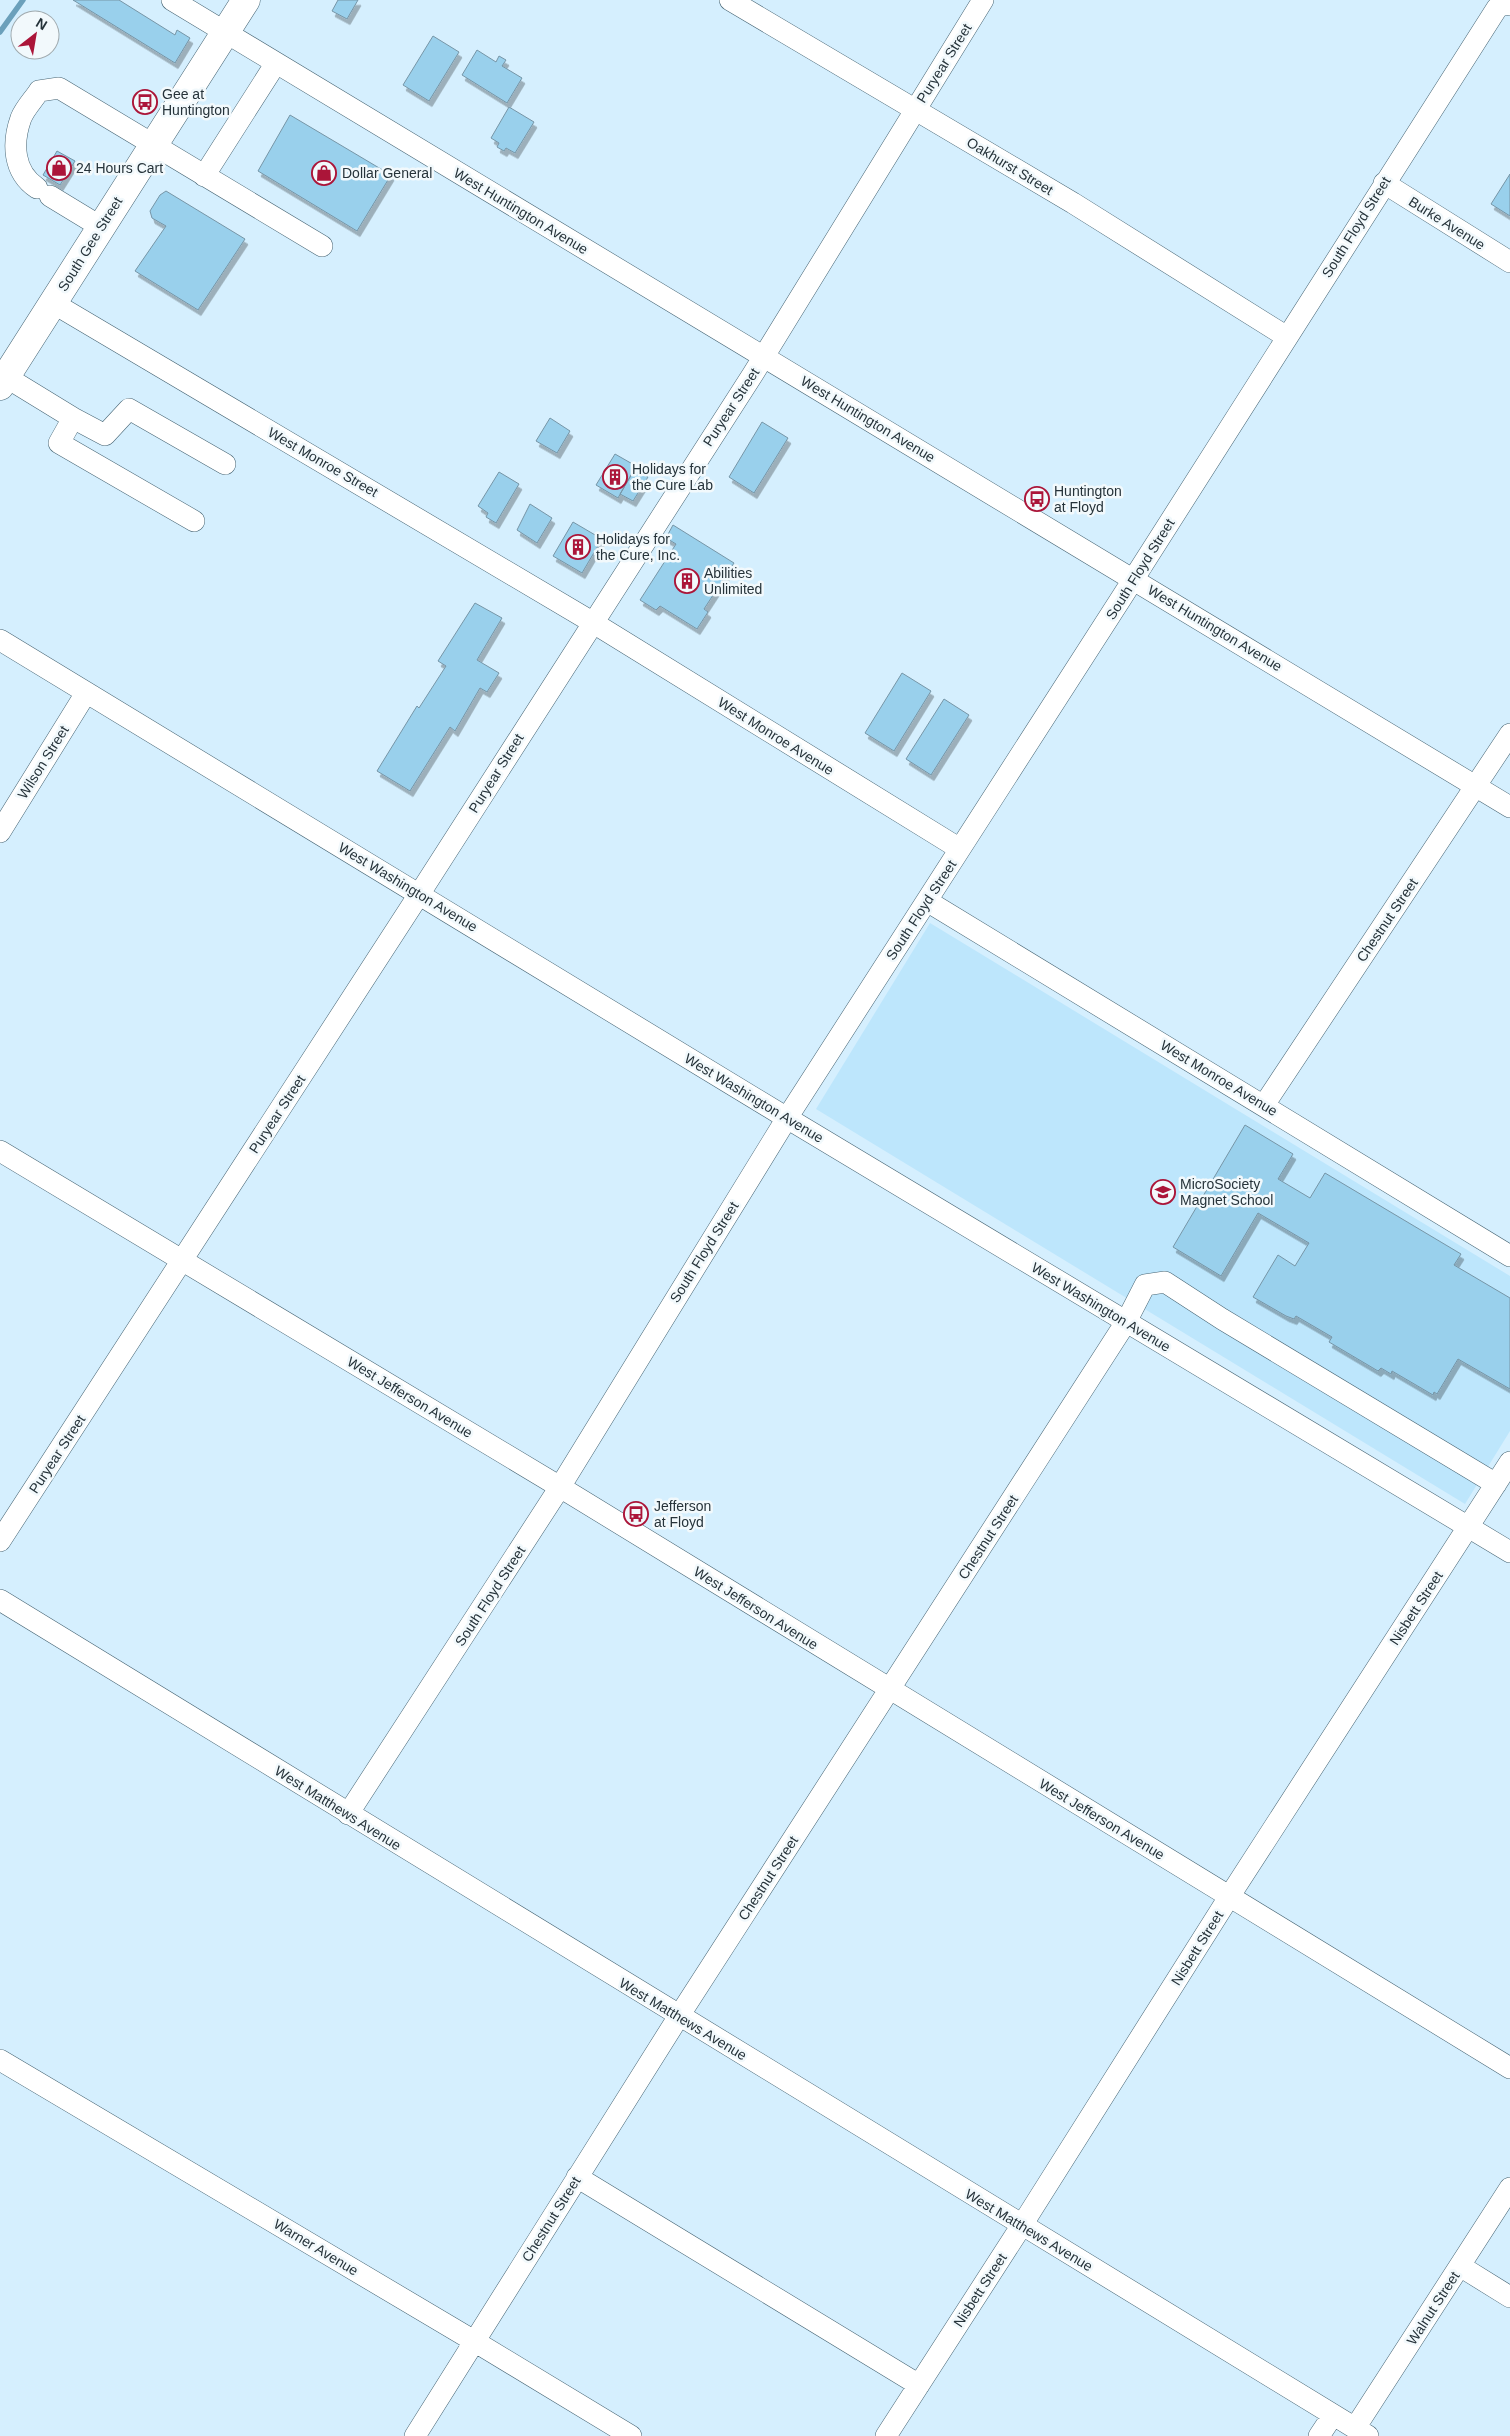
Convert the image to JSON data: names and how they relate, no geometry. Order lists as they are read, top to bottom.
{
  "streets": {
    "main road": ["South Gee Street"],
    "street": [
      "Puryear Street",
      "Oakhurst Street",
      "West Huntington Avenue",
      "Burke Avenue",
      "South Floyd Street",
      "West Monroe Street",
      "West Monroe Avenue",
      "Wilson Street",
      "West Washington Avenue",
      "Chestnut Street",
      "West Jefferson Avenue",
      "Nisbett Street",
      "West Matthews Avenue",
      "Warner Avenue",
      "Walnut Street"
    ]
  },
  "crossings": [
    ["Puryear Street", "Oakhurst Street"],
    ["Puryear Street", "West Huntington Avenue"],
    ["Puryear Street", "West Monroe Street"],
    ["Puryear Street", "West Monroe Avenue"],
    ["Puryear Street", "West Washington Avenue"],
    ["Puryear Street", "West Jefferson Avenue"],
    ["Oakhurst Street", "South Floyd Street"],
    ["West Huntington Avenue", "South Floyd Street"],
    ["West Huntington Avenue", "South Gee Street"],
    ["West Huntington Avenue", "Chestnut Street"],
    ["Burke Avenue", "South Floyd Street"],
    ["South Floyd Street", "West Monroe Avenue"],
    ["South Floyd Street", "West Washington Avenue"],
    ["South Floyd Street", "West Jefferson Avenue"],
    ["South Floyd Street", "West Matthews Avenue"],
    ["South Gee Street", "West Monroe Street"],
    ["West Monroe Street", "West Monroe Avenue"],
    ["West Monroe Avenue", "Chestnut Street"],
    ["Wilson Street", "West Washington Avenue"],
    ["West Washington Avenue", "Chestnut Street"],
    ["West Washington Avenue", "Nisbett Street"],
    ["Chestnut Street", "West Jefferson Avenue"],
    ["Chestnut Street", "Nisbett Street"],
    ["Chestnut Street", "West Matthews Avenue"],
    ["Chestnut Street", "Warner Avenue"],
    ["West Jefferson Avenue", "Nisbett Street"],
    ["Nisbett Street", "West Matthews Avenue"],
    ["West Matthews Avenue", "Walnut Street"]
  ],
  "places": {
    "bus stop": ["Gee at Huntington", "Huntington at Floyd", "Jefferson at Floyd"],
    "shop": ["24 Hours Cart", "Dollar General"],
    "building": ["Holidays for the Cure Lab", "Holidays for the Cure, Inc.", "Abilities Unlimited"],
    "school or university": ["MicroSociety Magnet School"]
  },
  "north": "top right"
}
